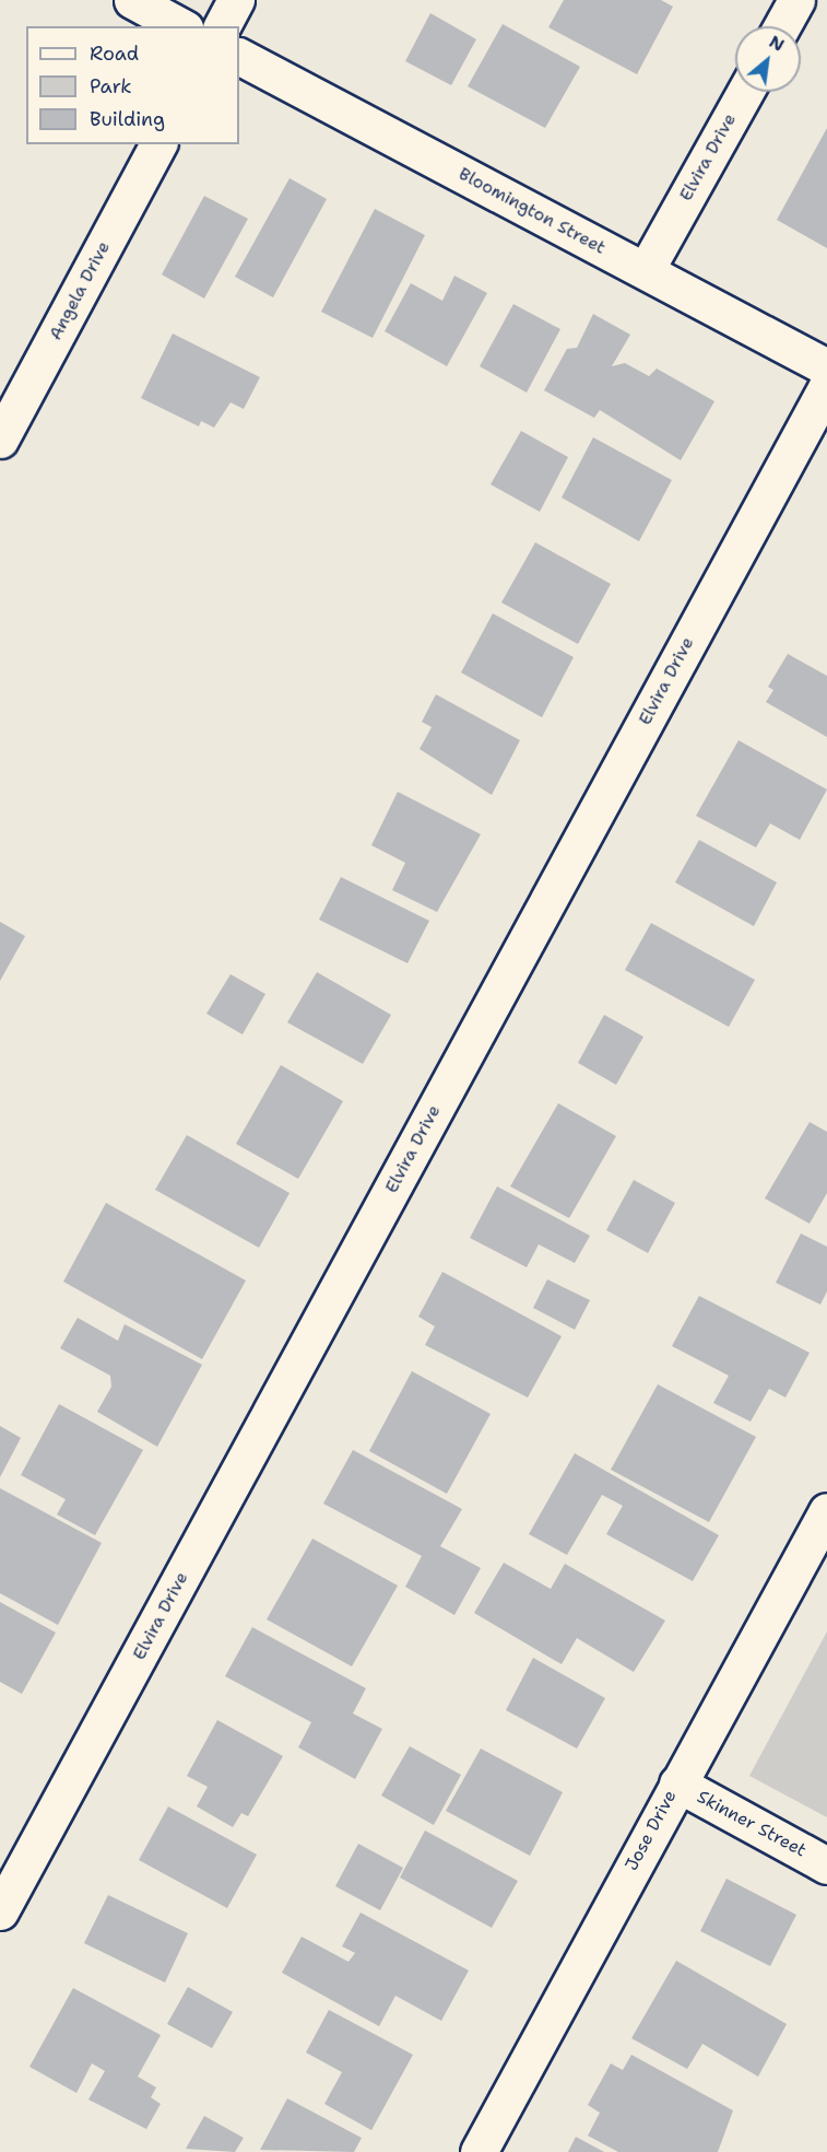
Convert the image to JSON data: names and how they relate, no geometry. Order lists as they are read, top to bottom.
{
  "streets": {
    "street": [
      "Elvira Drive",
      "Bloomington Street",
      "Angela Drive",
      "Skinner Street",
      "Jose Drive"
    ]
  },
  "crossings": [
    ["Elvira Drive", "Bloomington Street"],
    ["Skinner Street", "Jose Drive"]
  ],
  "legend": ["Road", "Park", "Building"],
  "north": "top right"
}
